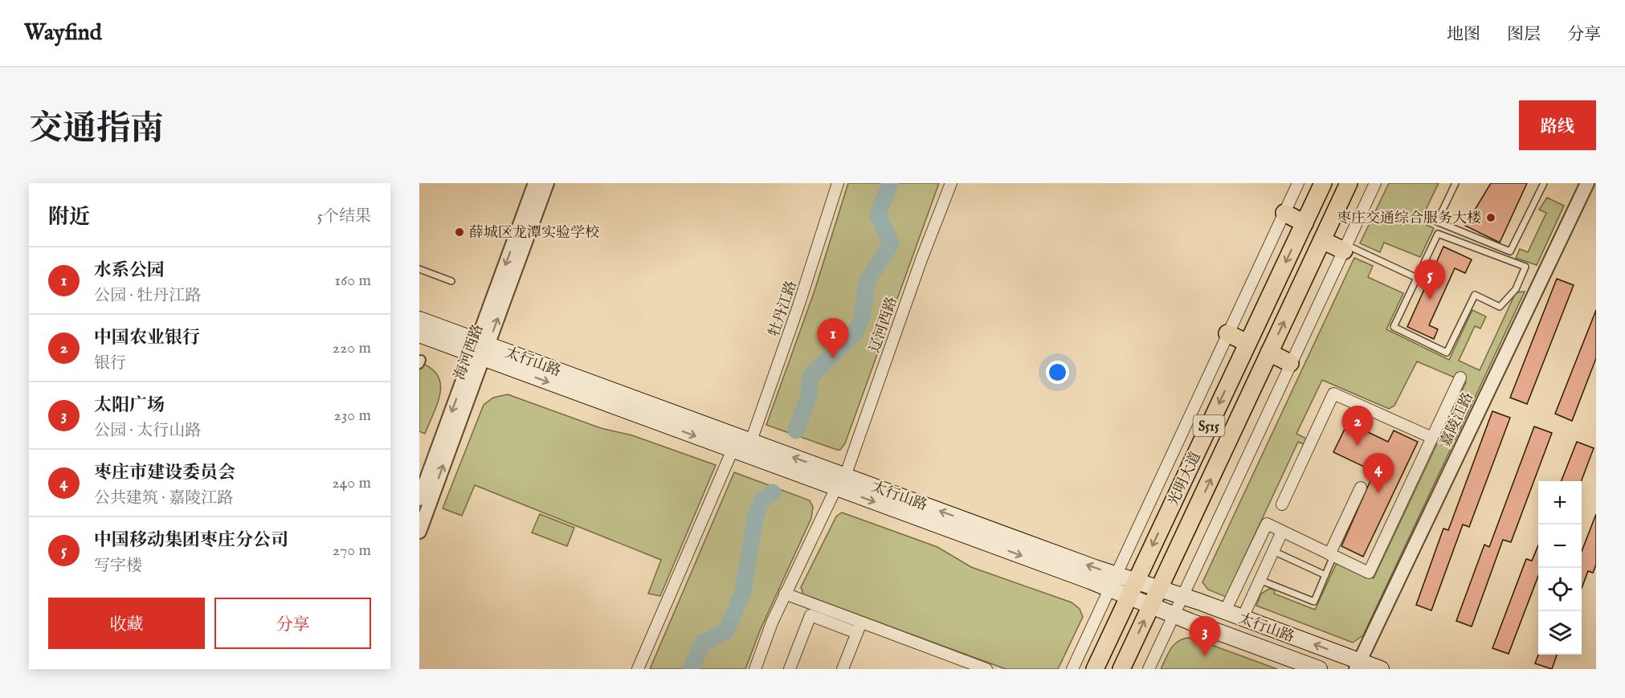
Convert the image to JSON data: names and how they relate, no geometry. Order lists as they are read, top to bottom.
{
  "streets": {
    "main road": ["太行山路", "S515", "光明大道"],
    "street": [
      "牡丹江路",
      "辽河西路",
      "海河西路",
      "嘉陵江路"
    ]
  },
  "crossings": [
    ["牡丹江路", "太行山路"],
    ["辽河西路", "太行山路"],
    ["海河西路", "太行山路"],
    ["太行山路", "嘉陵江路"],
    ["太行山路", "光明大道"]
  ],
  "places": ["枣庄交通综合服务大楼", "薛城区龙潭实验学校"],
  "page": {
    "header": "Wayfind",
    "nav": ["地图", "图层", "分享"],
    "title": "交通指南",
    "buttons": [
      "路线",
      ["收藏", "分享"]
    ],
    "heading": ["附近", "5个结果"],
    "list": [
      {
        "mark": "1",
        "name": "水系公园",
        "note": "公园 · 牡丹江路",
        "value": "160 m"
      },
      {
        "mark": "2",
        "name": "中国农业银行",
        "note": "银行",
        "value": "220 m"
      },
      {
        "mark": "3",
        "name": "太阳广场",
        "note": "公园 · 太行山路",
        "value": "230 m"
      },
      {
        "mark": "4",
        "name": "枣庄市建设委员会",
        "note": "公共建筑 · 嘉陵江路",
        "value": "240 m"
      },
      {
        "mark": "5",
        "name": "中国移动集团枣庄分公司",
        "note": "写字楼",
        "value": "270 m"
      }
    ],
    "pins": [
      "5",
      "1",
      "2",
      "4",
      "3"
    ],
    "map_buttons": ["+", "−"]
  }
}
